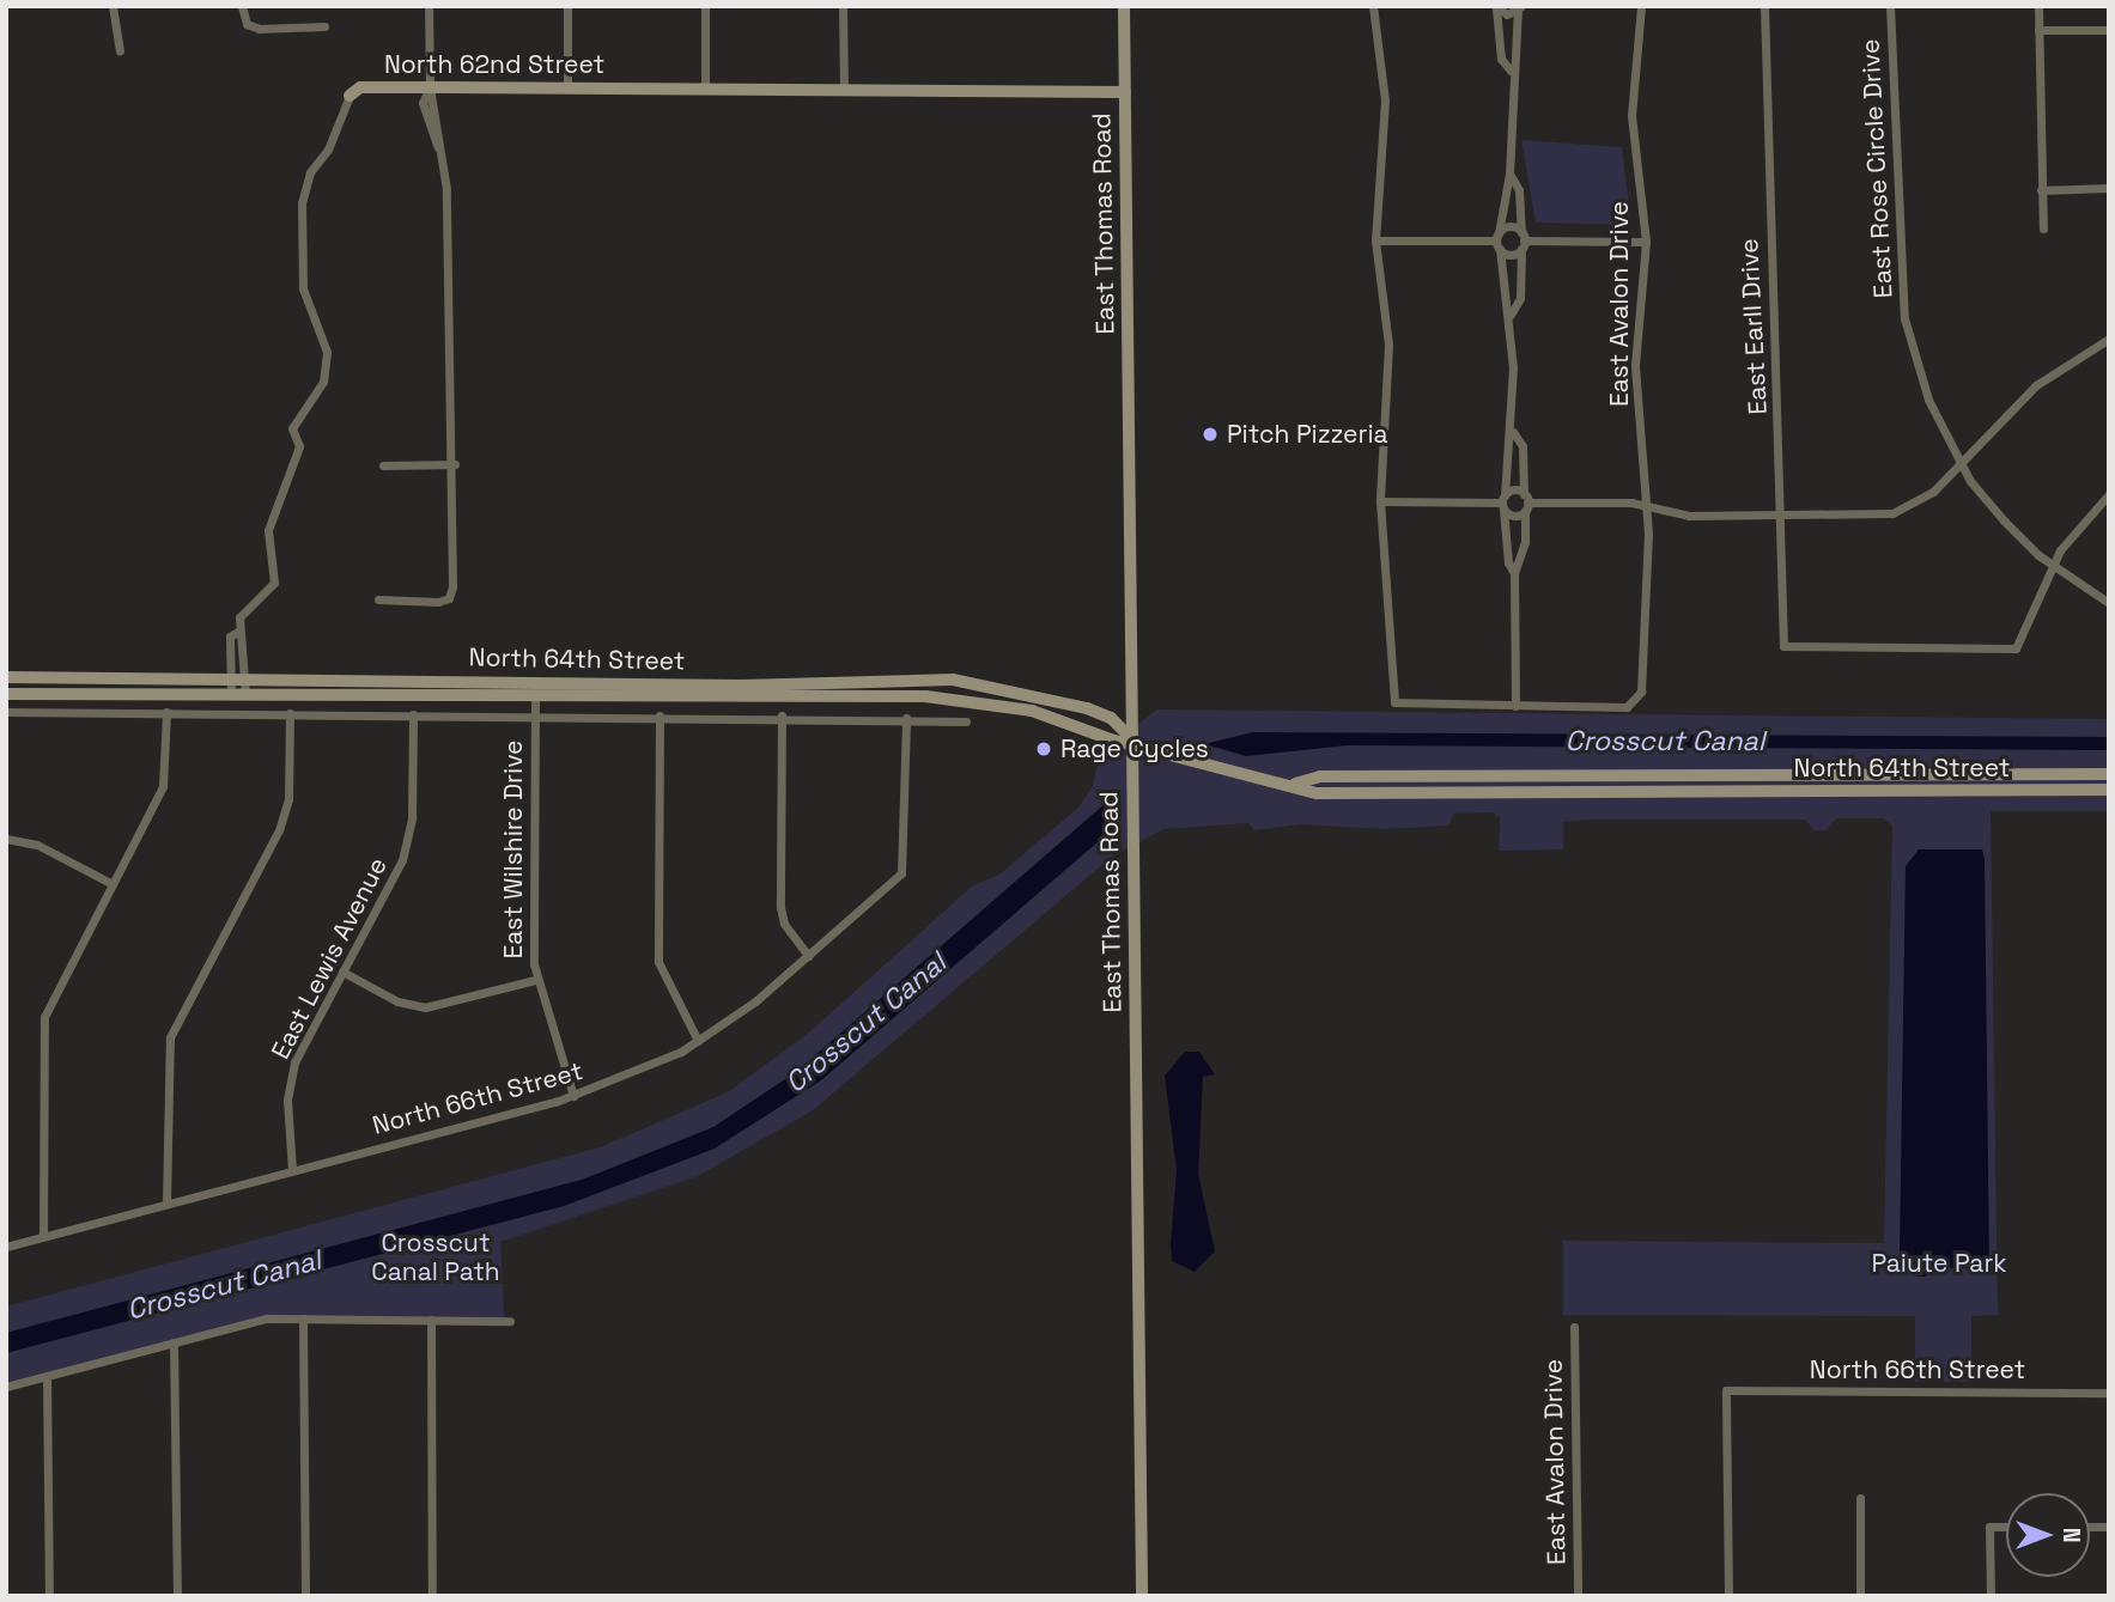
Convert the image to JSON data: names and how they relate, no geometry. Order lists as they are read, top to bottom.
{
  "streets": {
    "main road": ["North 62nd Street", "East Thomas Road", "North 64th Street"],
    "street": [
      "East Rose Circle Drive",
      "East Avalon Drive",
      "East Earll Drive",
      "East Wilshire Drive",
      "East Lewis Avenue",
      "North 66th Street"
    ]
  },
  "crossings": [
    ["North 62nd Street", "East Thomas Road"],
    ["North 62nd Street", "North 64th Street"],
    ["East Rose Circle Drive", "East Earll Drive"],
    ["East Thomas Road", "North 64th Street"],
    ["North 64th Street", "East Wilshire Drive"],
    ["East Wilshire Drive", "North 66th Street"],
    ["East Lewis Avenue", "North 66th Street"]
  ],
  "water": ["Crosscut Canal"],
  "parks": ["Crosscut Canal Path", "Paiute Park"],
  "places": ["Pitch Pizzeria", "Rage Cycles"],
  "north": "right"
}
